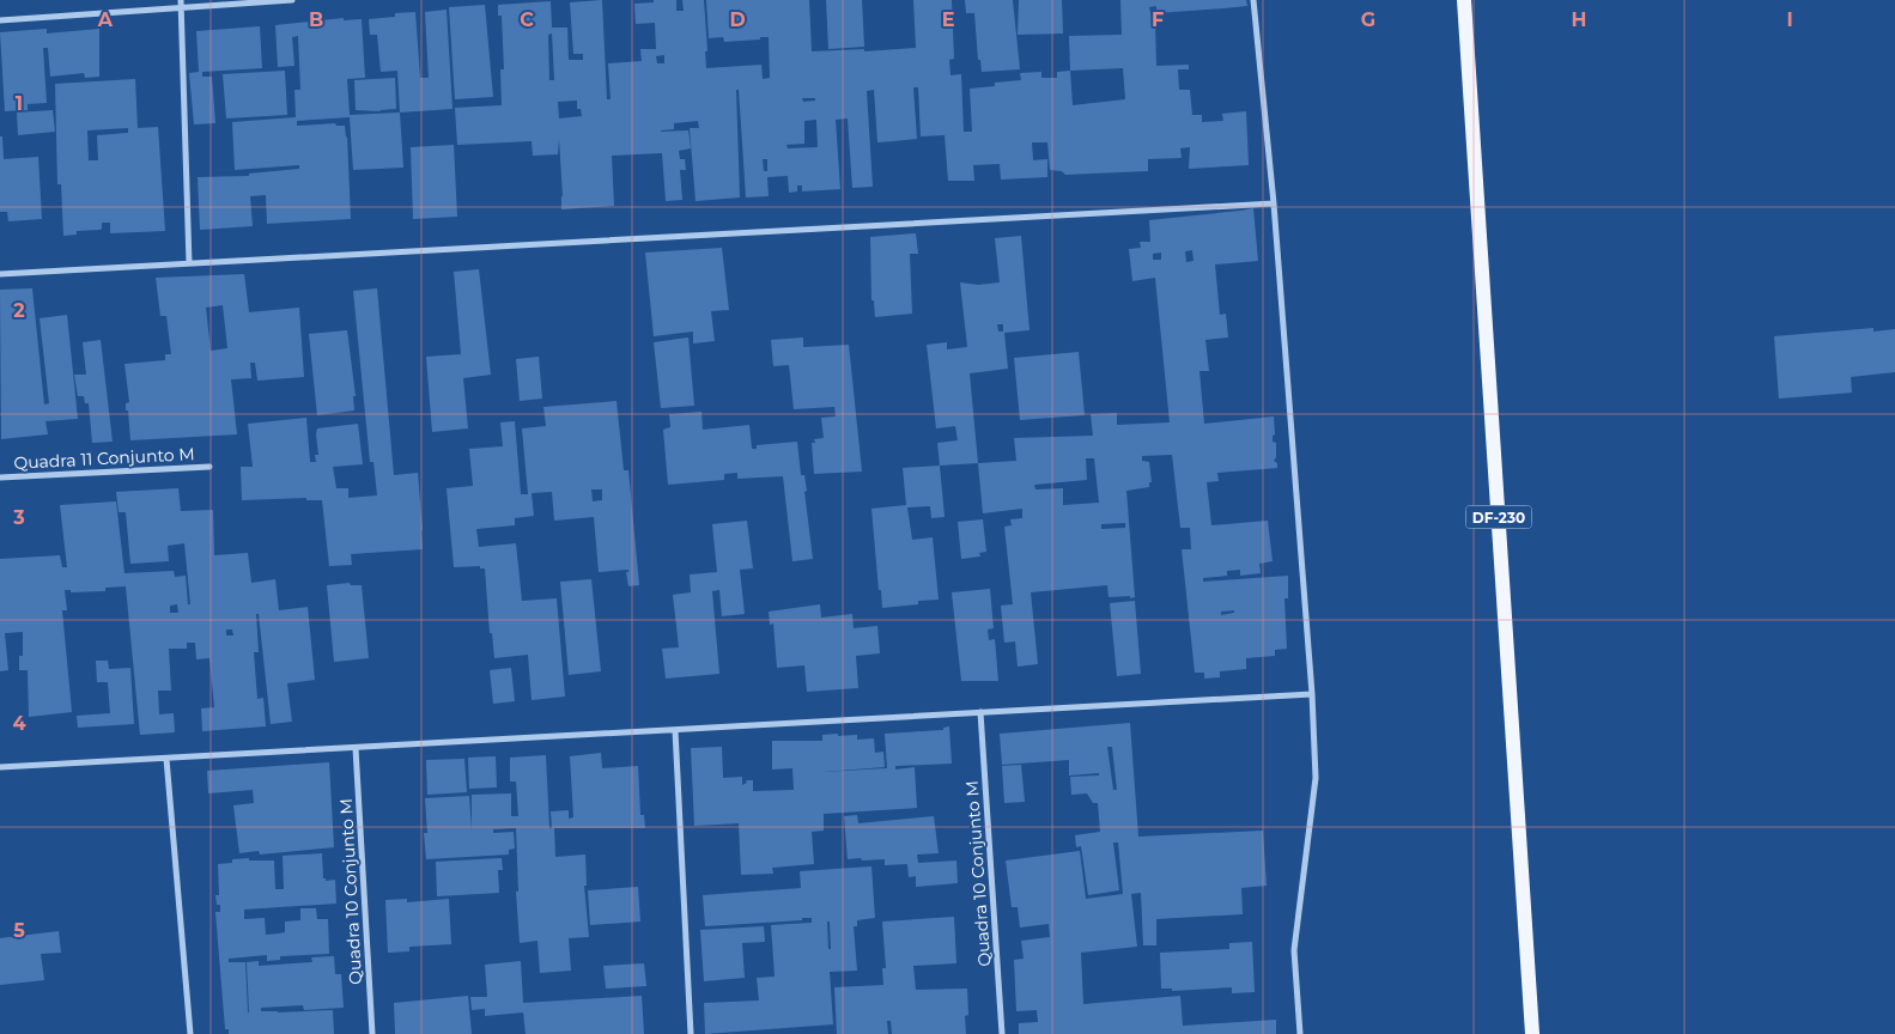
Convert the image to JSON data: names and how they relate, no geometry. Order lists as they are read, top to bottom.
{
  "streets": {
    "main road": ["DF-230"],
    "street": ["Quadra 11 Conjunto M", "Quadra 10 Conjunto M"]
  },
  "grid": {
    "columns": [
      "A",
      "B",
      "C",
      "D",
      "E",
      "F",
      "G",
      "H",
      "I"
    ],
    "rows": [
      "1",
      "2",
      "3",
      "4",
      "5"
    ]
  }
}
